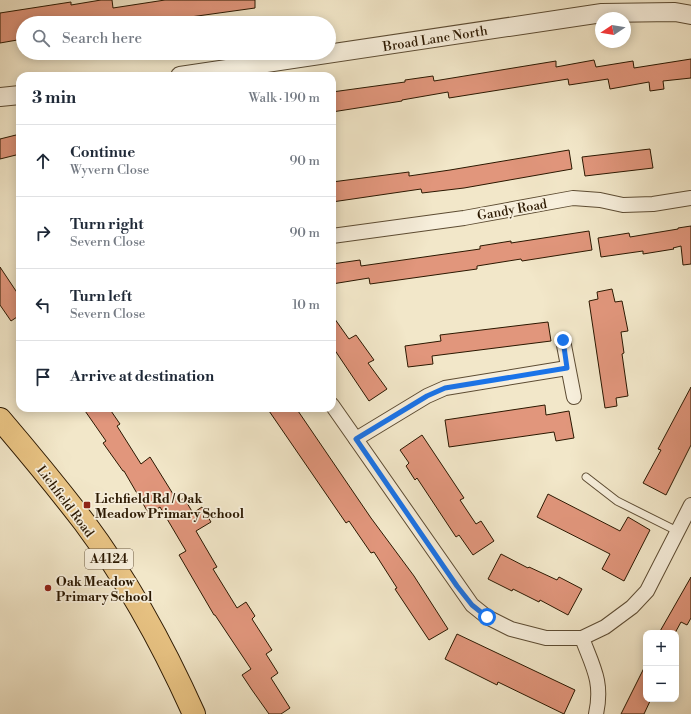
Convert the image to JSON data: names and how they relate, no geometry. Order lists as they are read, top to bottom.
{
  "streets": {
    "main road": ["Lichfield Road", "A4124"],
    "street": ["Broad Lane North", "Gandy Road"]
  },
  "places": {
    "transit": ["Lichfield Rd / Oak Meadow Primary School"],
    "other": ["Oak Meadow Primary School"]
  },
  "north": "left",
  "page": {
    "search": "Search here",
    "heading": ["3 min", "Walk · 190 m"],
    "list": [
      ["Continue", "Wyvern Close", "90 m"],
      ["Turn right", "Severn Close", "90 m"],
      ["Turn left", "Severn Close", "10 m"],
      "Arrive at destination"
    ],
    "map_buttons": ["+", "−"]
  }
}
